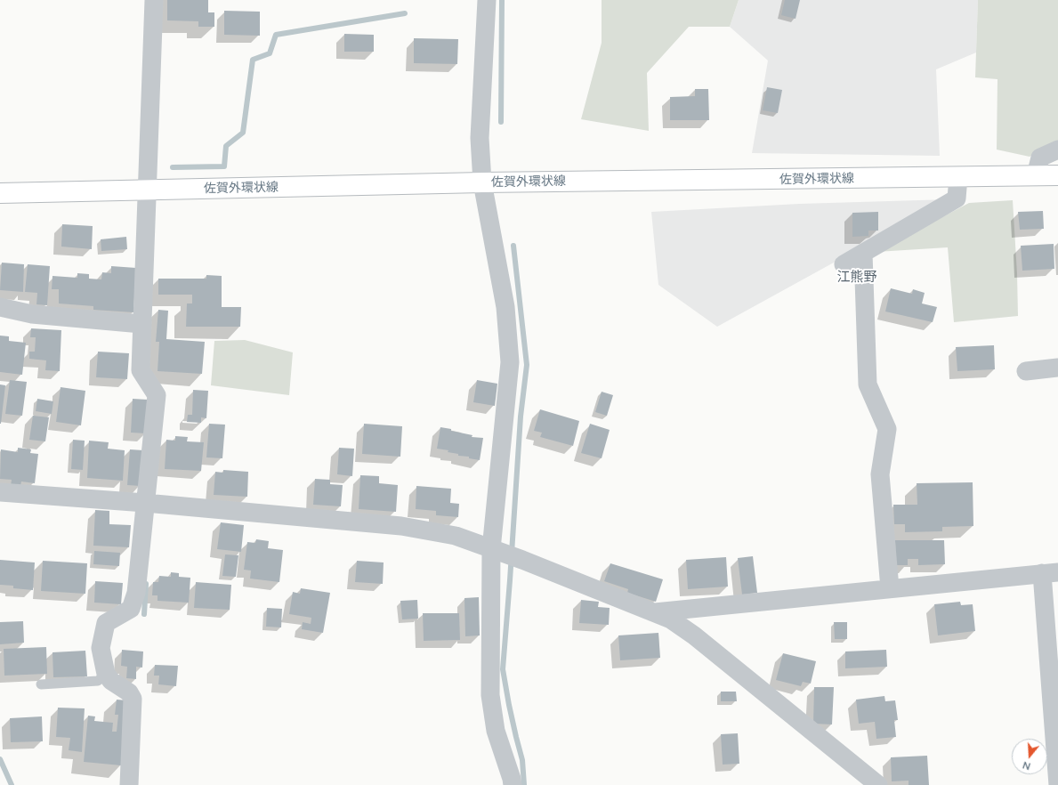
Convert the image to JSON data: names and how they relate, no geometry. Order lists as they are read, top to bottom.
{
  "streets": {
    "main road": ["佐賀外環状線"]
  },
  "districts": ["江熊野"],
  "north": "bottom"
}
